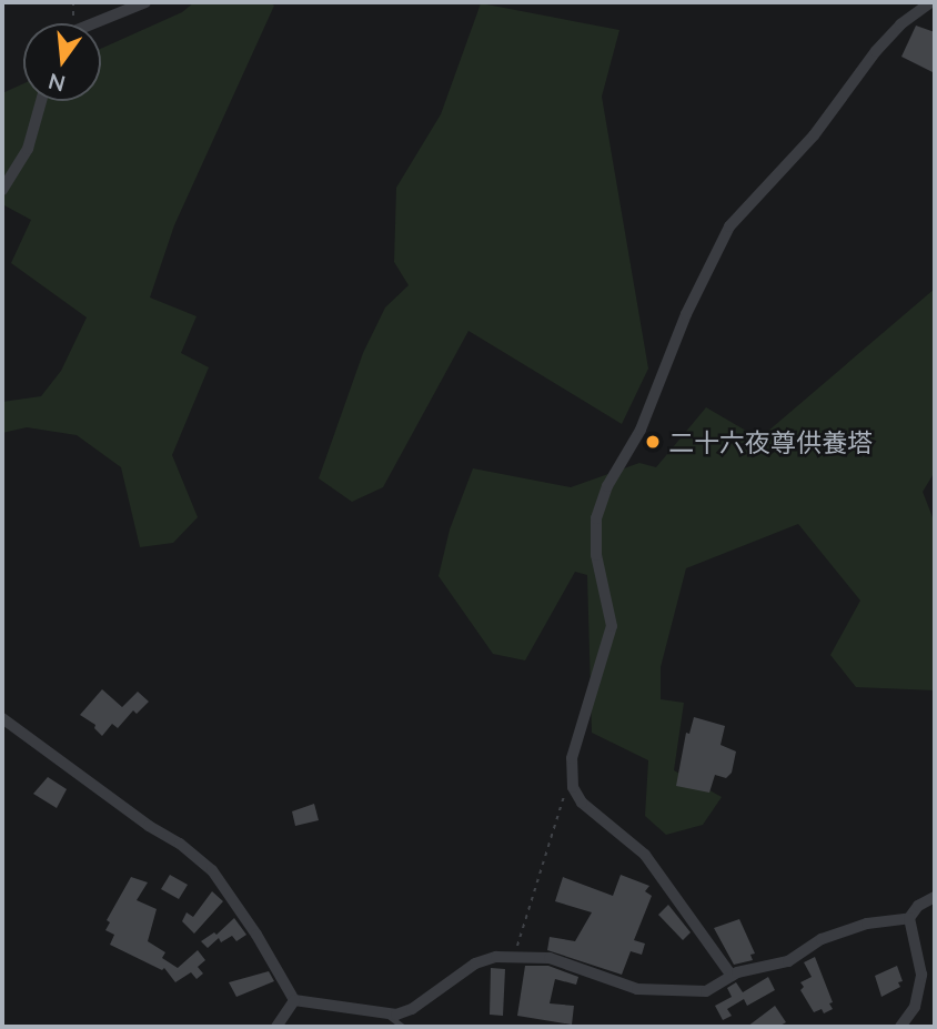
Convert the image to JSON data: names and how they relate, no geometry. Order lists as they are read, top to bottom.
{
  "places": ["二十六夜尊供養塔"],
  "north": "bottom"
}
